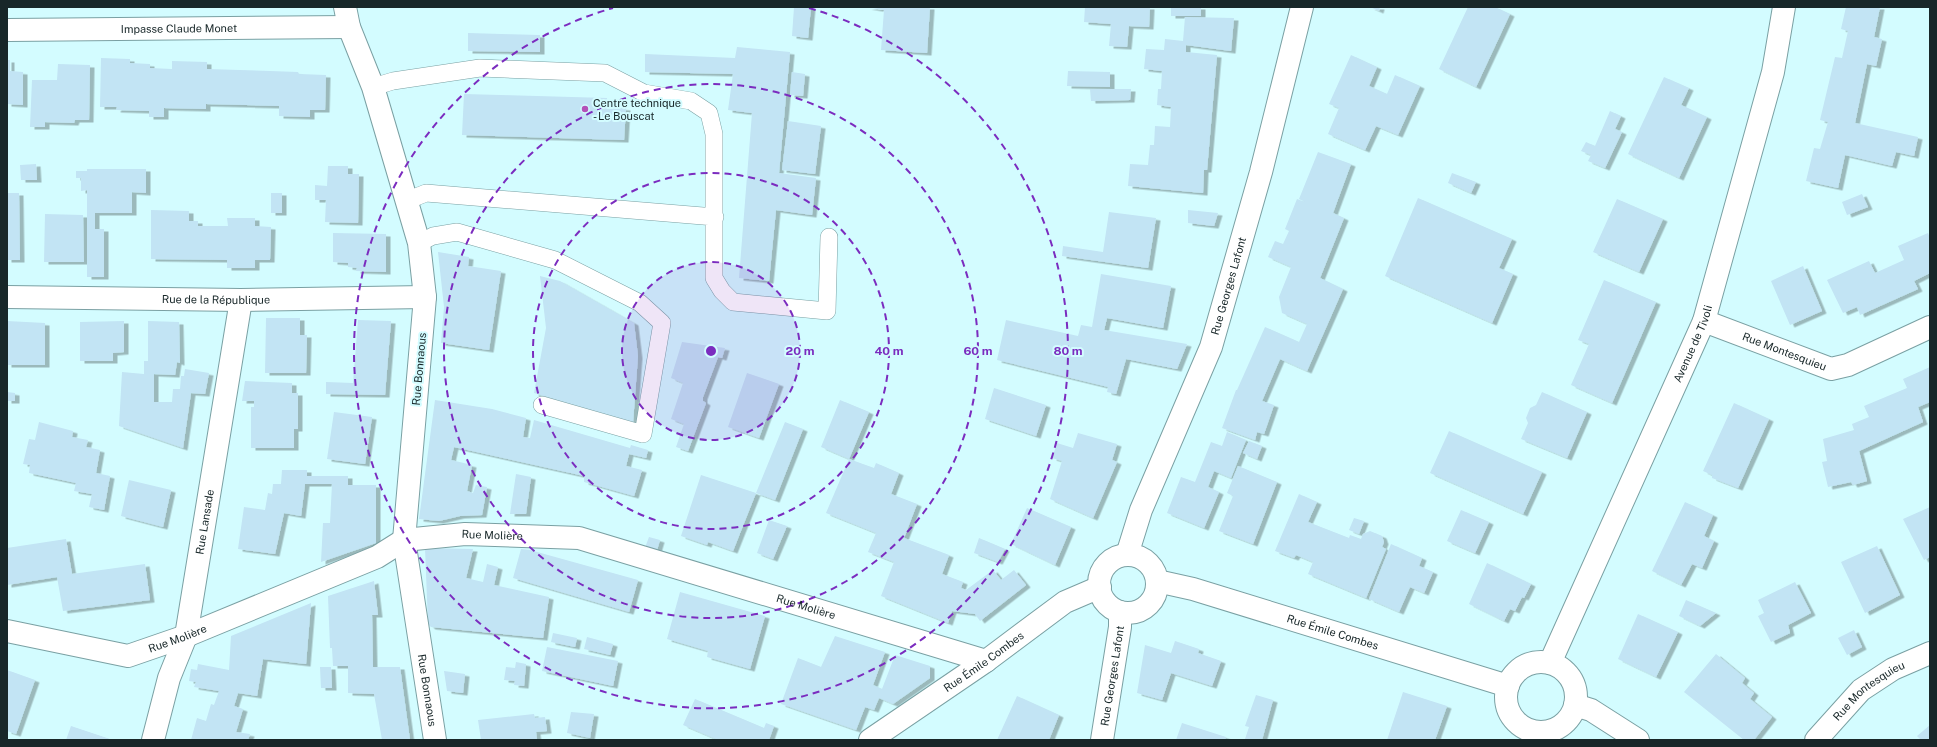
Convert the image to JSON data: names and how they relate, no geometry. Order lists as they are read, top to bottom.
{
  "streets": {
    "street": [
      "Impasse Claude Monet",
      "Rue Georges Lafont",
      "Rue de la République",
      "Avenue de Tivoli",
      "Rue Montesquieu",
      "Rue Bonnaous",
      "Rue Lansade",
      "Rue Molière",
      "Rue Émile Combes"
    ]
  },
  "crossings": [
    ["Impasse Claude Monet", "Rue Bonnaous"],
    ["Rue Georges Lafont", "Rue Émile Combes"],
    ["Rue de la République", "Rue Bonnaous"],
    ["Rue de la République", "Rue Lansade"],
    ["Avenue de Tivoli", "Rue Montesquieu"],
    ["Avenue de Tivoli", "Rue Émile Combes"],
    ["Rue Bonnaous", "Rue Molière"],
    ["Rue Lansade", "Rue Molière"],
    ["Rue Molière", "Rue Émile Combes"]
  ],
  "places": ["Centre technique - Le Bouscat"],
  "rings": [
    "20 m",
    "40 m",
    "60 m",
    "80 m"
  ]
}
